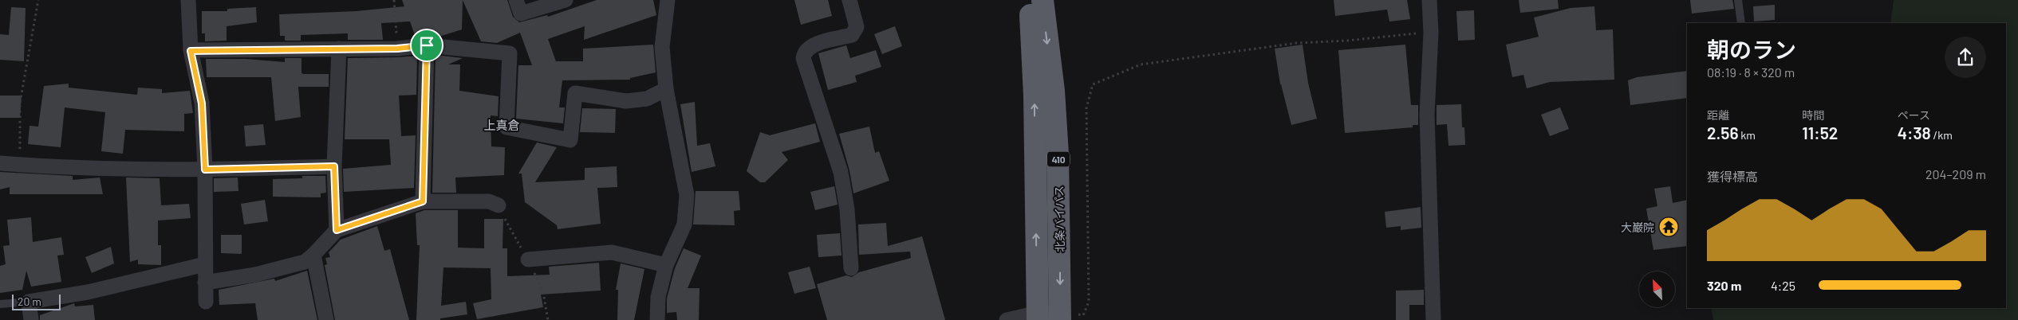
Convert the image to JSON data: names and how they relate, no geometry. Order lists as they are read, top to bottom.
{
  "streets": {
    "highway": ["410", "北条バイパス"]
  },
  "districts": ["上真倉"],
  "places": {
    "temple": ["大巌院"]
  },
  "scale_bar": "20 m",
  "north": "top left",
  "page": {
    "heading": ["朝のラン", "08:19 · 8 × 320 m"],
    "stats": [
      ["距離", "2.56 km"],
      ["時間", "11:52"],
      ["ペース", "4:38 /km"]
    ],
    "chart": ["獲得標高", "204–209 m"],
    "list": [
      {
        "name": "320 m",
        "note": "4:25"
      }
    ],
    "scale": "20 m"
  }
}
